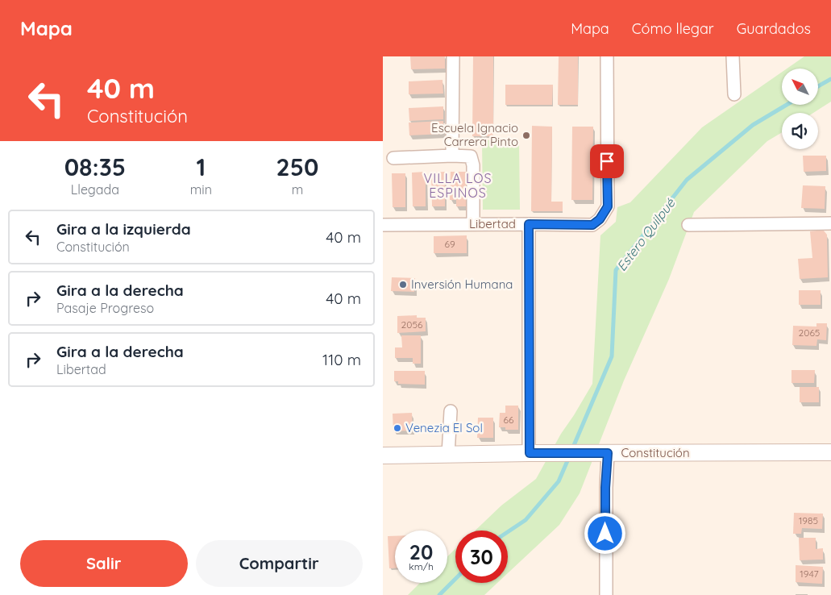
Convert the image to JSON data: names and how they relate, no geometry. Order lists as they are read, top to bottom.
{
  "streets": {
    "street": ["Libertad", "Constitución"]
  },
  "districts": ["VILLA LOS ESPINOS"],
  "water": ["Estero Quilpué"],
  "places": ["Escuela Ignacio Carrera Pinto", "Inversión Humana", "Venezia El Sol"],
  "house_numbers": [
    "69",
    "2056",
    "2065",
    "66",
    "1985",
    "1947"
  ],
  "north": "top left",
  "page": {
    "header": "Mapa",
    "nav": ["Mapa", "Cómo llegar", "Guardados"],
    "turn": ["40 m", "Constitución"],
    "eta": [
      "08:35",
      "Llegada",
      "1",
      "min",
      "250",
      "m"
    ],
    "list": [
      {
        "name": "Gira a la izquierda",
        "note": "Constitución",
        "value": "40 m"
      },
      {
        "name": "Gira a la derecha",
        "note": "Pasaje Progreso",
        "value": "40 m"
      },
      {
        "name": "Gira a la derecha",
        "note": "Libertad",
        "value": "110 m"
      }
    ],
    "speed": "20 km/h",
    "limit": "30",
    "buttons": ["Salir", "Compartir"]
  }
}
